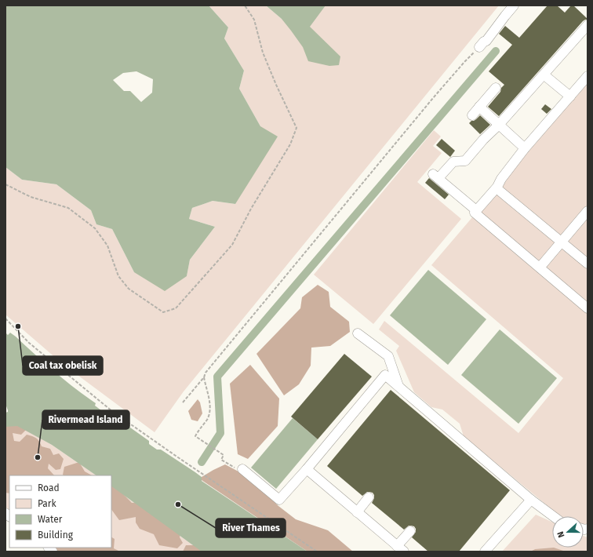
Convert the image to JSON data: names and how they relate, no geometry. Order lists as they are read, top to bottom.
{
  "places": ["Coal tax obelisk", "Rivermead Island", "River Thames"],
  "legend": [
    "Road",
    "Park",
    "Water",
    "Building"
  ],
  "north": "left"
}
